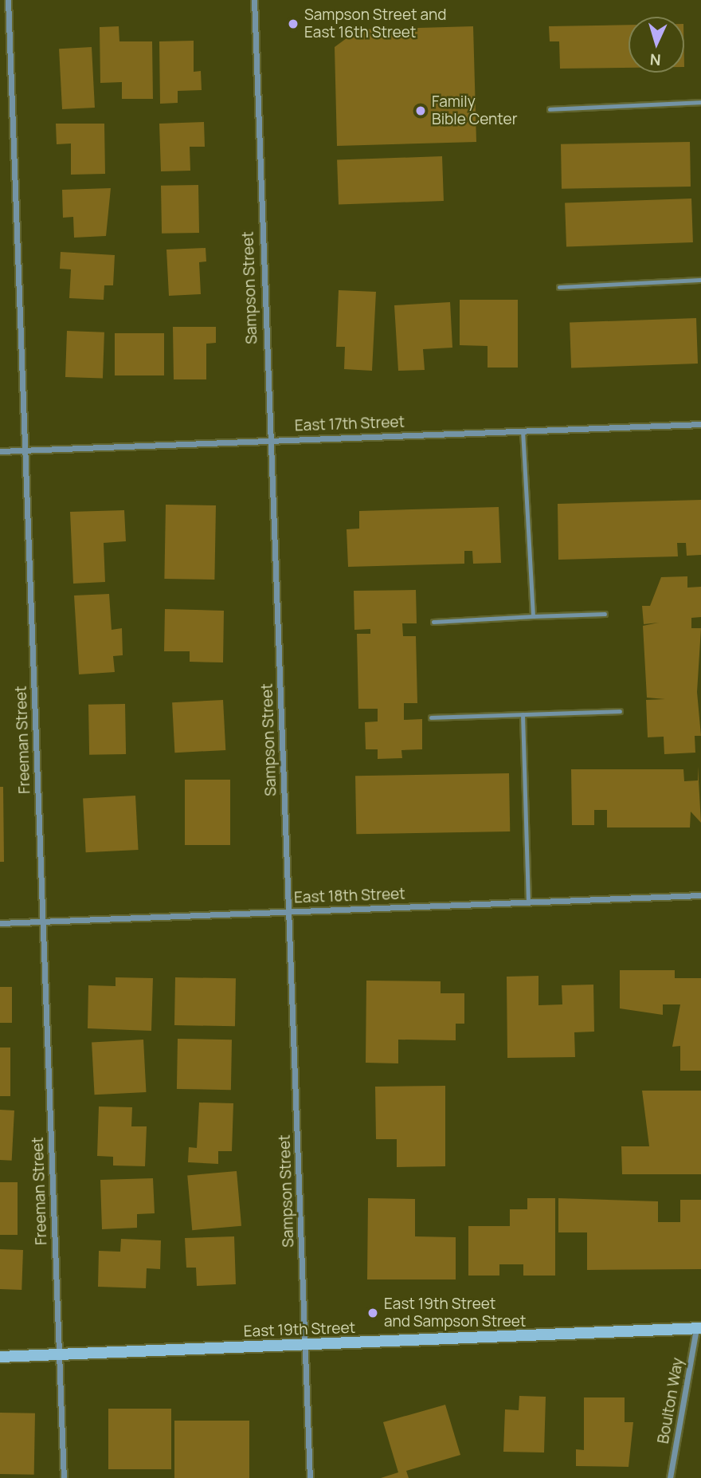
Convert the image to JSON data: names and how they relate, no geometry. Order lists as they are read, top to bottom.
{
  "streets": {
    "street": [
      "Sampson Street",
      "East 17th Street",
      "Freeman Street",
      "East 18th Street",
      "East 19th Street",
      "Boulton Way"
    ]
  },
  "crossings": [
    ["Sampson Street", "East 17th Street"],
    ["Sampson Street", "East 18th Street"],
    ["Sampson Street", "East 19th Street"],
    ["East 17th Street", "Freeman Street"],
    ["Freeman Street", "East 18th Street"],
    ["Freeman Street", "East 19th Street"],
    ["East 19th Street", "Boulton Way"]
  ],
  "places": ["Sampson Street and East 16th Street", "Family Bible Center", "East 19th Street and Sampson Street"],
  "north": "bottom"
}
